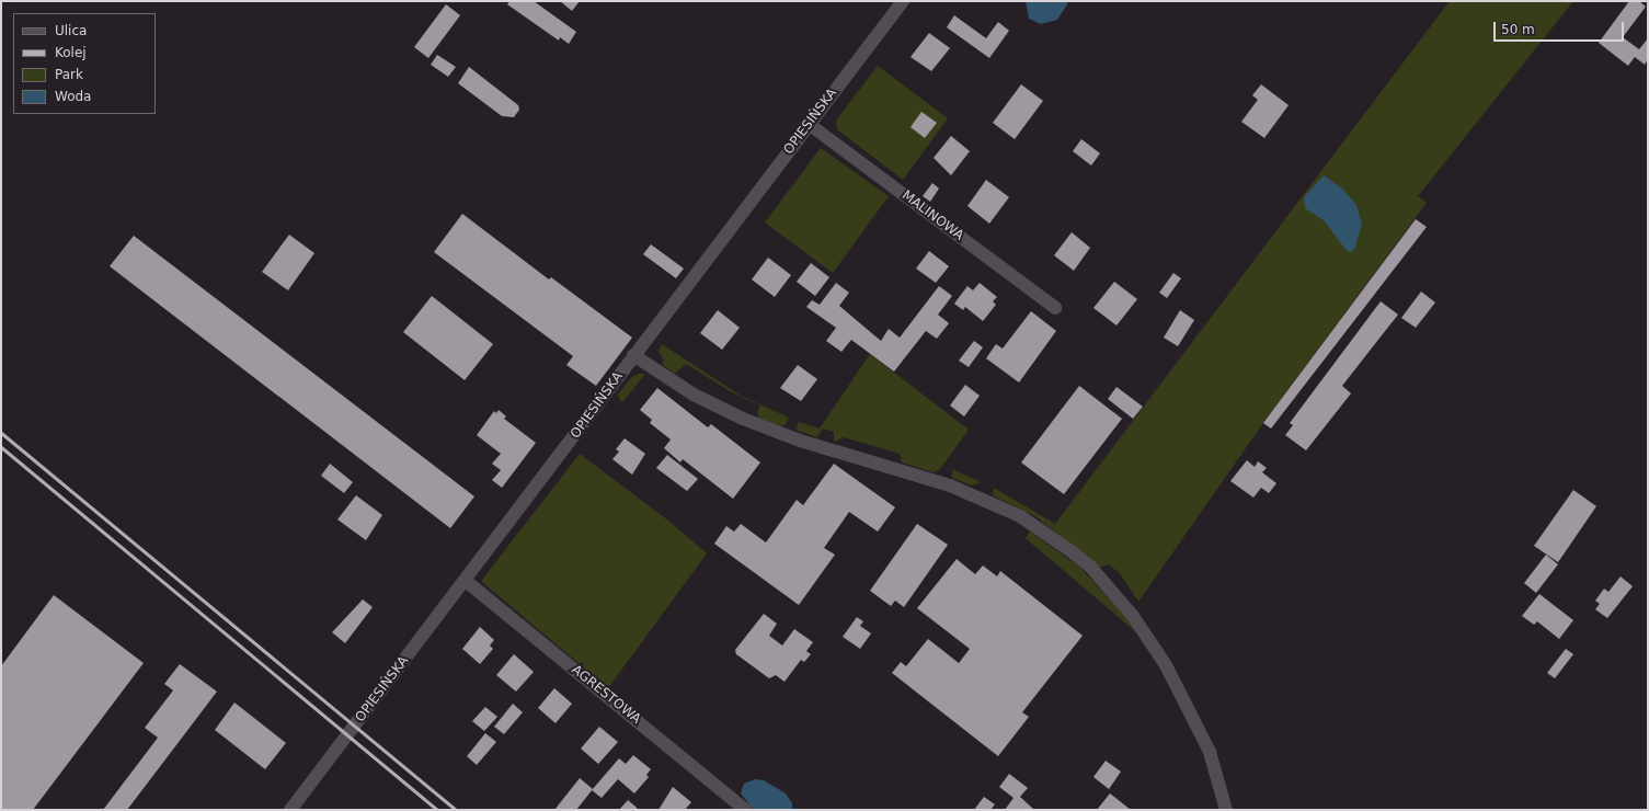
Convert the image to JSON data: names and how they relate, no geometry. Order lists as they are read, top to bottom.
{
  "streets": {
    "street": ["OPIESIŃSKA", "MALINOWA", "AGRESTOWA"]
  },
  "crossings": [
    ["OPIESIŃSKA", "MALINOWA"],
    ["OPIESIŃSKA", "AGRESTOWA"]
  ],
  "legend": [
    "Ulica",
    "Kolej",
    "Park",
    "Woda"
  ],
  "scale_bar": "50 m"
}
